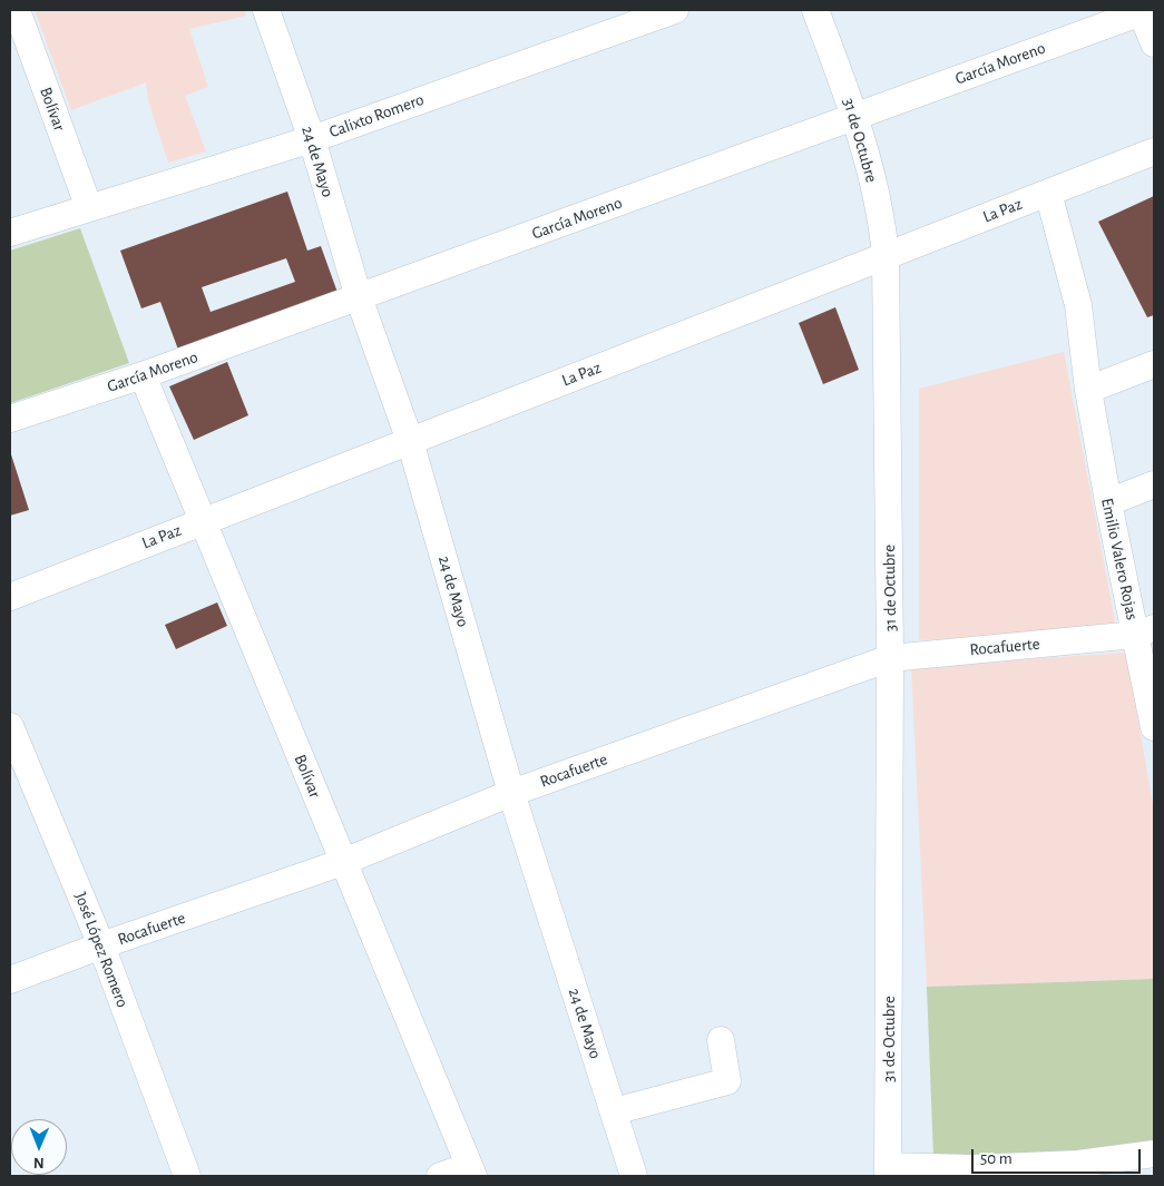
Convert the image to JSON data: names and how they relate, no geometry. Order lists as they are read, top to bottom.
{
  "streets": {
    "street": [
      "García Moreno",
      "Bolívar",
      "Calixto Romero",
      "31 de Octubre",
      "24 de Mayo",
      "La Paz",
      "Emilio Valero Rojas",
      "Rocafuerte",
      "José López Romero"
    ]
  },
  "crossings": [
    ["García Moreno", "Bolívar"],
    ["García Moreno", "31 de Octubre"],
    ["García Moreno", "24 de Mayo"],
    ["Bolívar", "Calixto Romero"],
    ["Bolívar", "La Paz"],
    ["Bolívar", "Rocafuerte"],
    ["Calixto Romero", "24 de Mayo"],
    ["31 de Octubre", "La Paz"],
    ["31 de Octubre", "Rocafuerte"],
    ["24 de Mayo", "La Paz"],
    ["24 de Mayo", "Rocafuerte"],
    ["La Paz", "Emilio Valero Rojas"],
    ["Emilio Valero Rojas", "Rocafuerte"],
    ["Rocafuerte", "José López Romero"]
  ],
  "scale_bar": "50 m",
  "north": "bottom"
}
